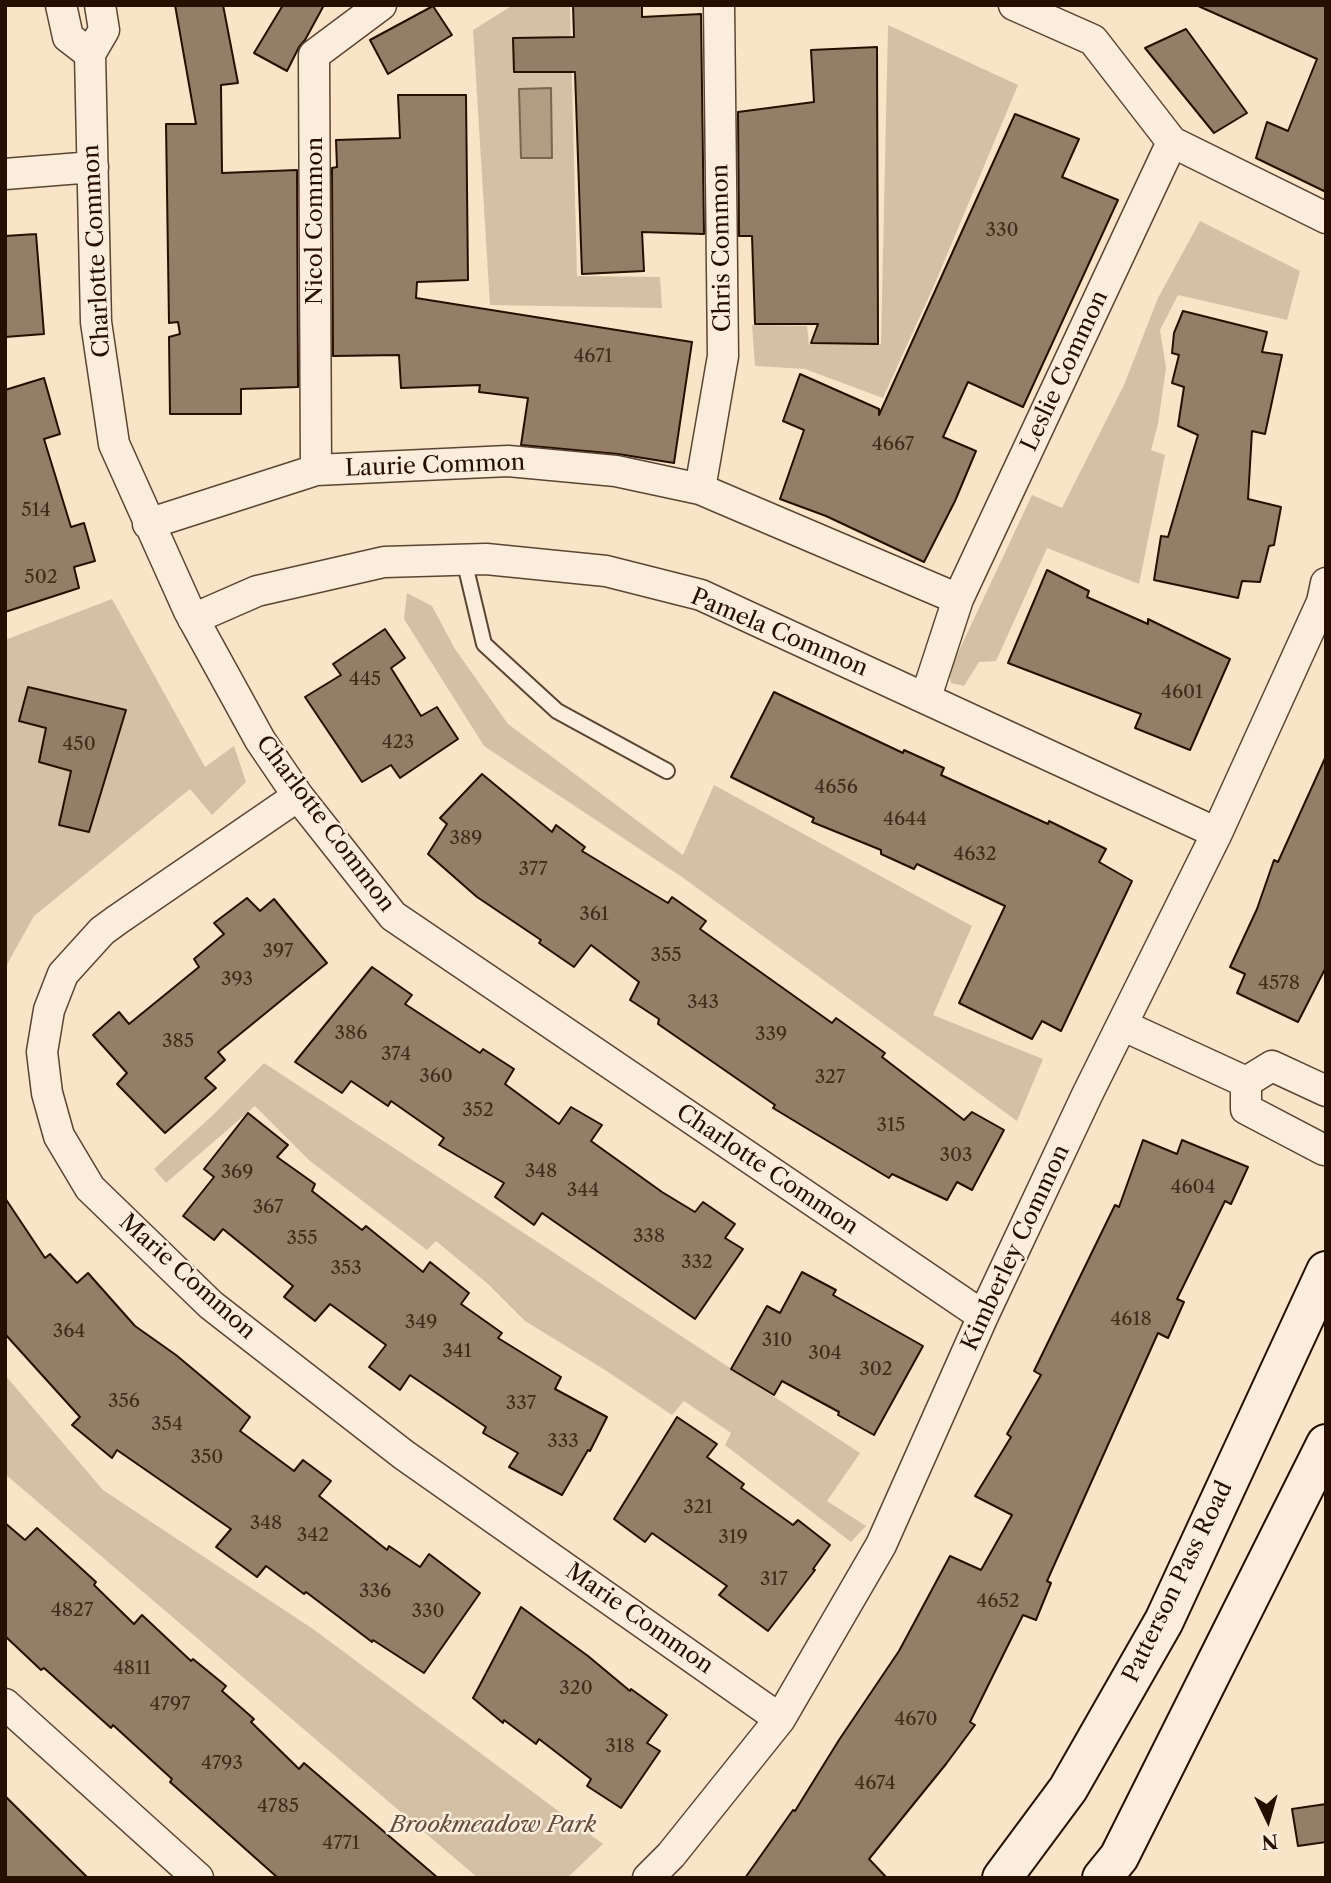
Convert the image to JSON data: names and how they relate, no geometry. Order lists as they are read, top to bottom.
{
  "streets": {
    "main road": ["Patterson Pass Road"],
    "street": [
      "Nicol Common",
      "Chris Common",
      "Charlotte Common",
      "Leslie Common",
      "Laurie Common",
      "Pamela Common",
      "Kimberley Common",
      "Marie Common"
    ]
  },
  "crossings": [
    ["Nicol Common", "Laurie Common"],
    ["Chris Common", "Laurie Common"],
    ["Charlotte Common", "Laurie Common"],
    ["Charlotte Common", "Pamela Common"],
    ["Charlotte Common", "Kimberley Common"],
    ["Charlotte Common", "Marie Common"],
    ["Leslie Common", "Laurie Common"],
    ["Leslie Common", "Pamela Common"],
    ["Pamela Common", "Kimberley Common"],
    ["Kimberley Common", "Marie Common"]
  ],
  "parks": ["Brookmeadow Park"],
  "house_numbers": [
    "330",
    "4671",
    "4667",
    "514",
    "502",
    "445",
    "4601",
    "423",
    "450",
    "4656",
    "4644",
    "389",
    "4632",
    "377",
    "361",
    "397",
    "355",
    "393",
    "4578",
    "343",
    "386",
    "339",
    "385",
    "374",
    "360",
    "327",
    "352",
    "315",
    "303",
    "348",
    "369",
    "4604",
    "344",
    "367",
    "338",
    "355",
    "332",
    "353",
    "4618",
    "349",
    "364",
    "310",
    "341",
    "304",
    "302",
    "356",
    "337",
    "354",
    "333",
    "350",
    "321",
    "348",
    "342",
    "319",
    "317",
    "336",
    "4652",
    "4827",
    "330",
    "4811",
    "320",
    "4797",
    "4670",
    "318",
    "4793",
    "4674",
    "4785",
    "4771"
  ],
  "north": "bottom"
}
